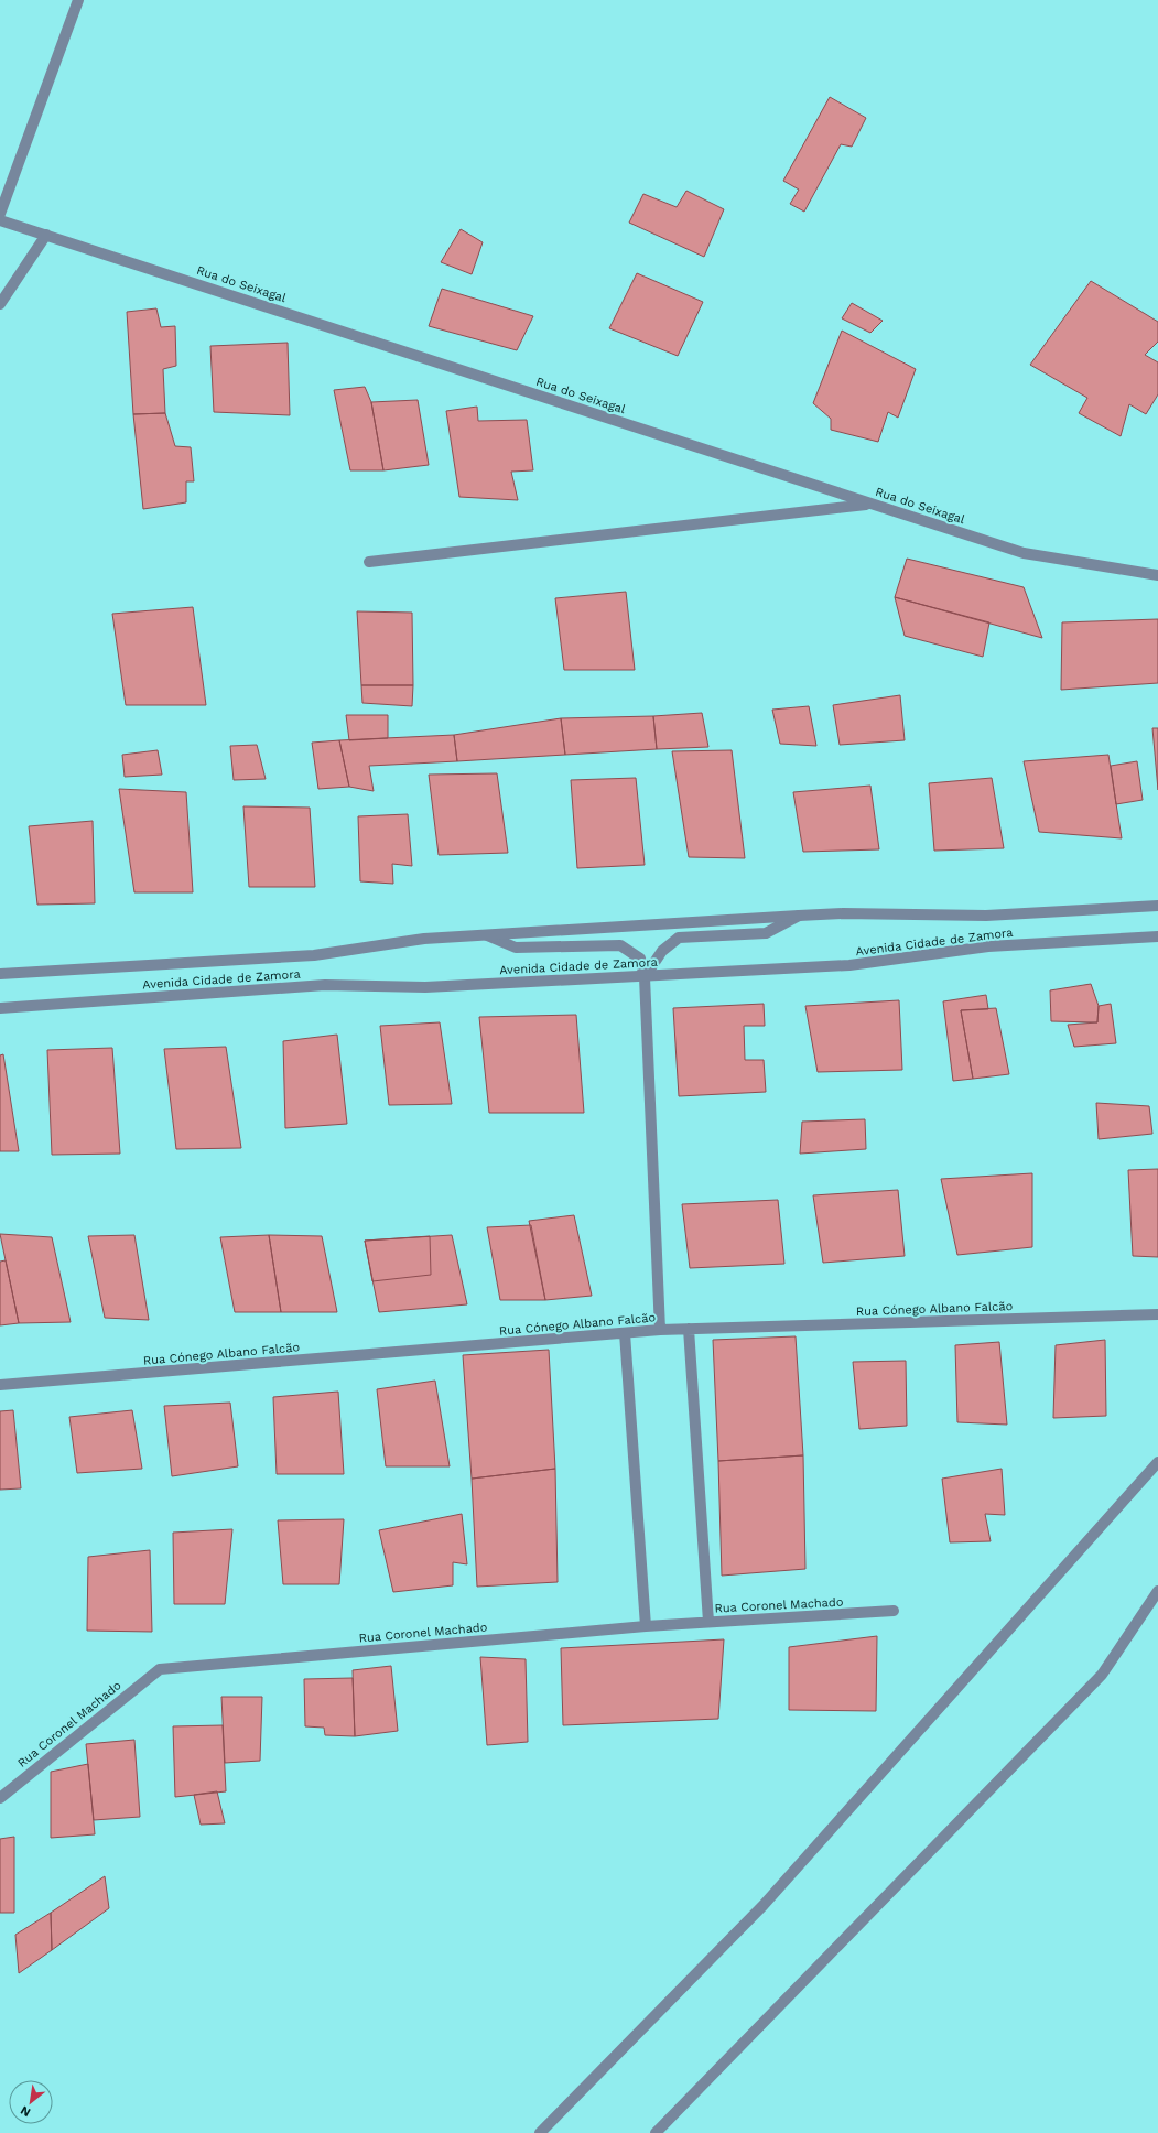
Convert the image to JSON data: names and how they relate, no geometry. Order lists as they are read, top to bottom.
{
  "streets": {
    "street": [
      "Rua do Seixagal",
      "Avenida Cidade de Zamora",
      "Rua Cónego Albano Falcão",
      "Rua Coronel Machado"
    ]
  },
  "north": "bottom left"
}
